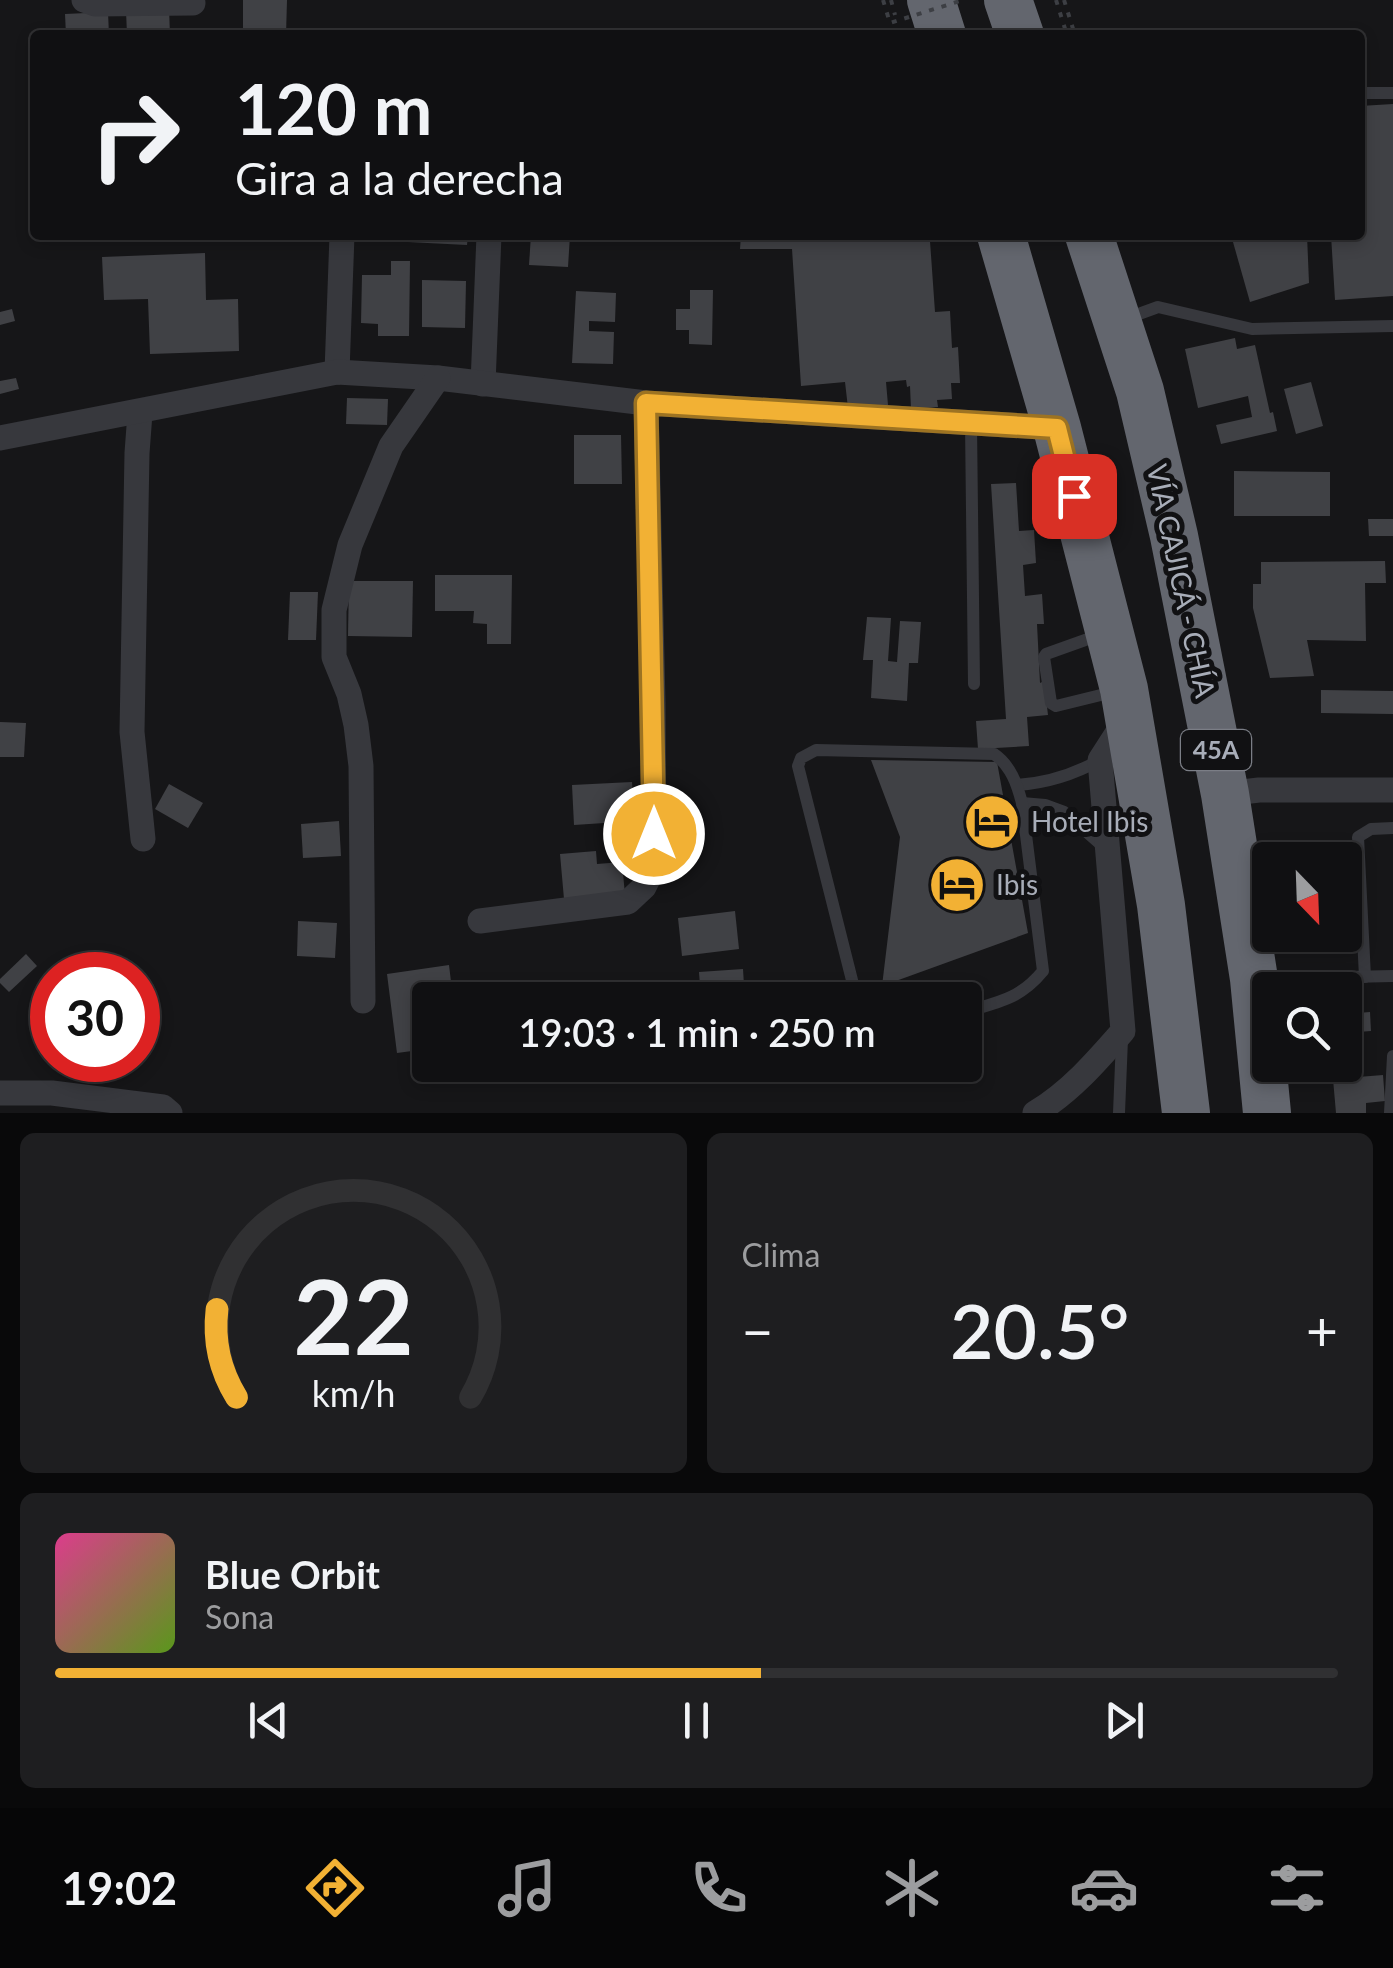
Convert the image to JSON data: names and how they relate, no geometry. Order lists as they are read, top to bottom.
{
  "streets": {
    "highway": ["VÍA CAJICÁ - CHÍA", "45A"]
  },
  "places": {
    "hotel": ["Hotel Ibis", "Ibis"]
  },
  "north": "bottom right",
  "page": {
    "turn": ["120 m", "Gira a la derecha"],
    "limit": "30",
    "trip": "19:03 · 1 min · 250 m",
    "tile": "Clima",
    "heat": ["−", "20.5°", "+"],
    "song": ["Blue Orbit", "Sona"],
    "tabs": "19:02",
    "gauge": ["22", "km/h"]
  }
}
